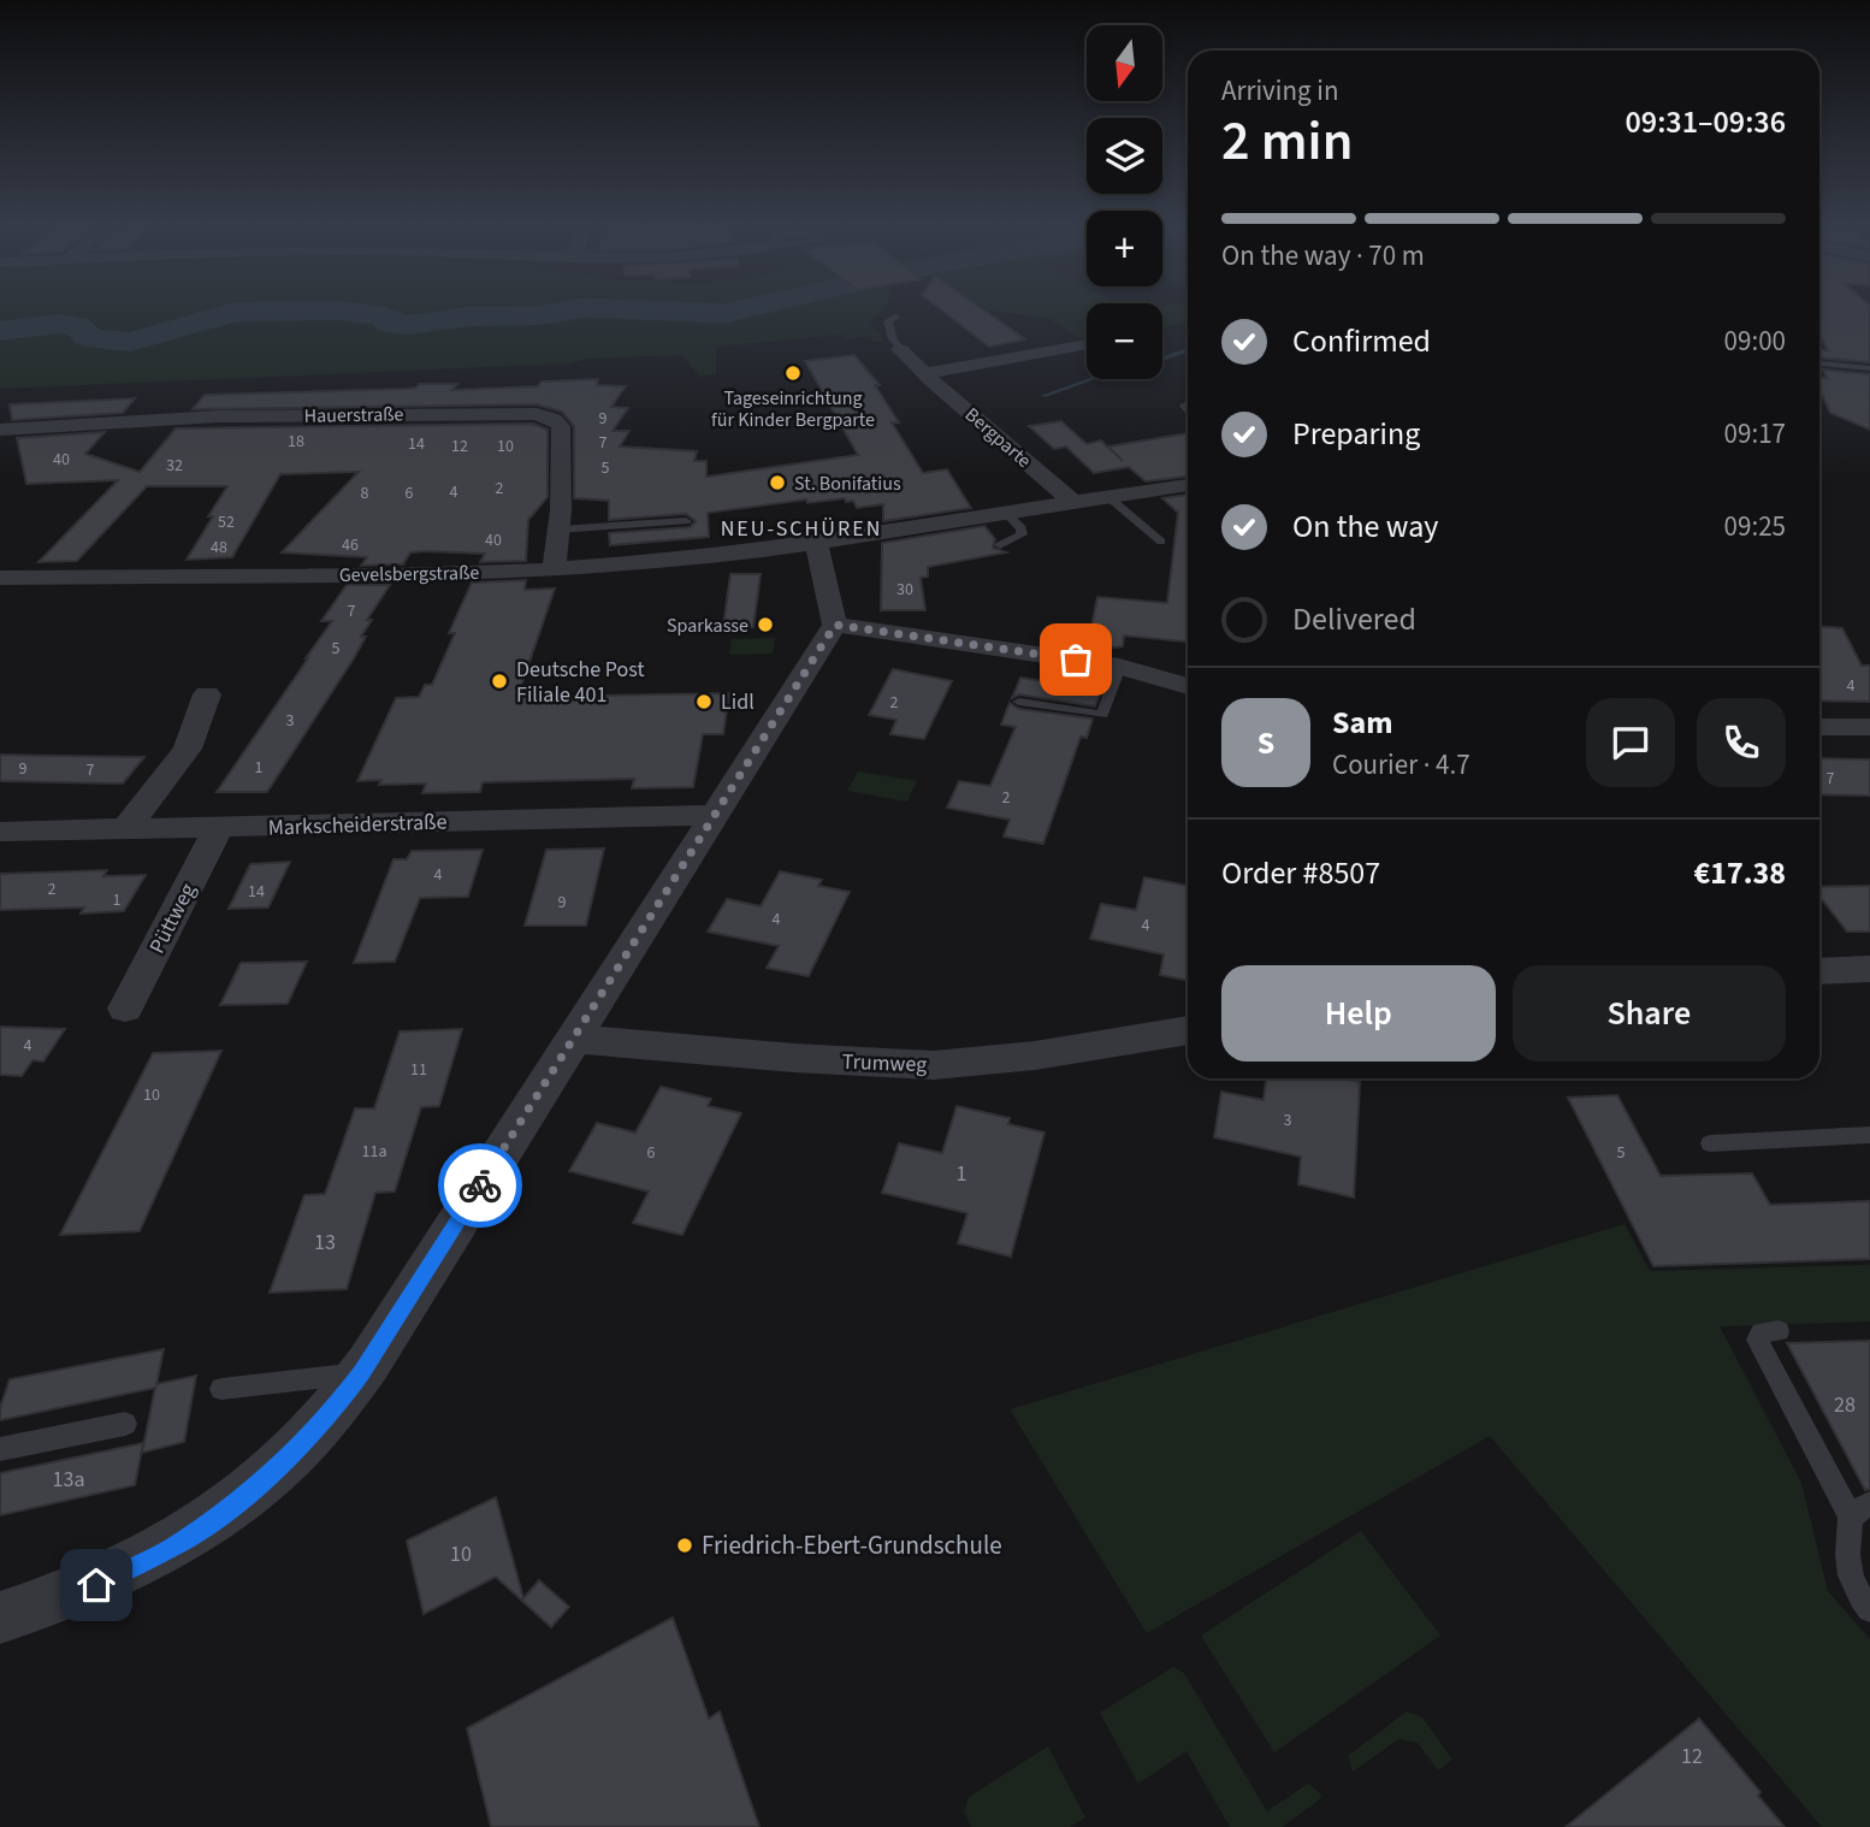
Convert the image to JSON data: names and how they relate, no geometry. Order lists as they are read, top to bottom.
{
  "streets": {
    "street": [
      "Hauerstraße",
      "Bergparte",
      "Gevelsbergstraße",
      "Markscheiderstraße",
      "Püttweg",
      "Trumweg"
    ]
  },
  "crossings": [
    ["Hauerstraße", "Gevelsbergstraße"],
    ["Bergparte", "Gevelsbergstraße"],
    ["Markscheiderstraße", "Püttweg"]
  ],
  "districts": ["NEU-SCHÜREN"],
  "places": [
    "Tageseinrichtung für Kinder Bergparte",
    "St. Bonifatius",
    "Sparkasse",
    "Deutsche Post Filiale 401",
    "Lidl",
    "Friedrich-Ebert-Grundschule"
  ],
  "house_numbers": [
    "9",
    "18",
    "7",
    "14",
    "12",
    "10",
    "40",
    "32",
    "5",
    "2",
    "4",
    "8",
    "6",
    "52",
    "40",
    "46",
    "48",
    "30",
    "7",
    "5",
    "4",
    "2",
    "3",
    "1",
    "9",
    "7",
    "7",
    "2",
    "4",
    "2",
    "14",
    "1",
    "9",
    "4",
    "4",
    "4",
    "11",
    "10",
    "3",
    "11a",
    "6",
    "5",
    "1",
    "13",
    "28",
    "13a",
    "10",
    "12"
  ],
  "north": "bottom",
  "page": {
    "map_buttons": ["+", "−"],
    "heading": ["2 min", "Arriving in", "09:31–09:36"],
    "panel": [
      "Sam",
      "Courier · 4.7",
      "Order #8507",
      "€17.38"
    ],
    "bar": "On the way · 70 m",
    "list": [
      ["Confirmed", "09:00"],
      ["Preparing", "09:17"],
      ["On the way", "09:25"],
      "Delivered"
    ],
    "round": "S",
    "buttons": ["Help", "Share"]
  }
}
